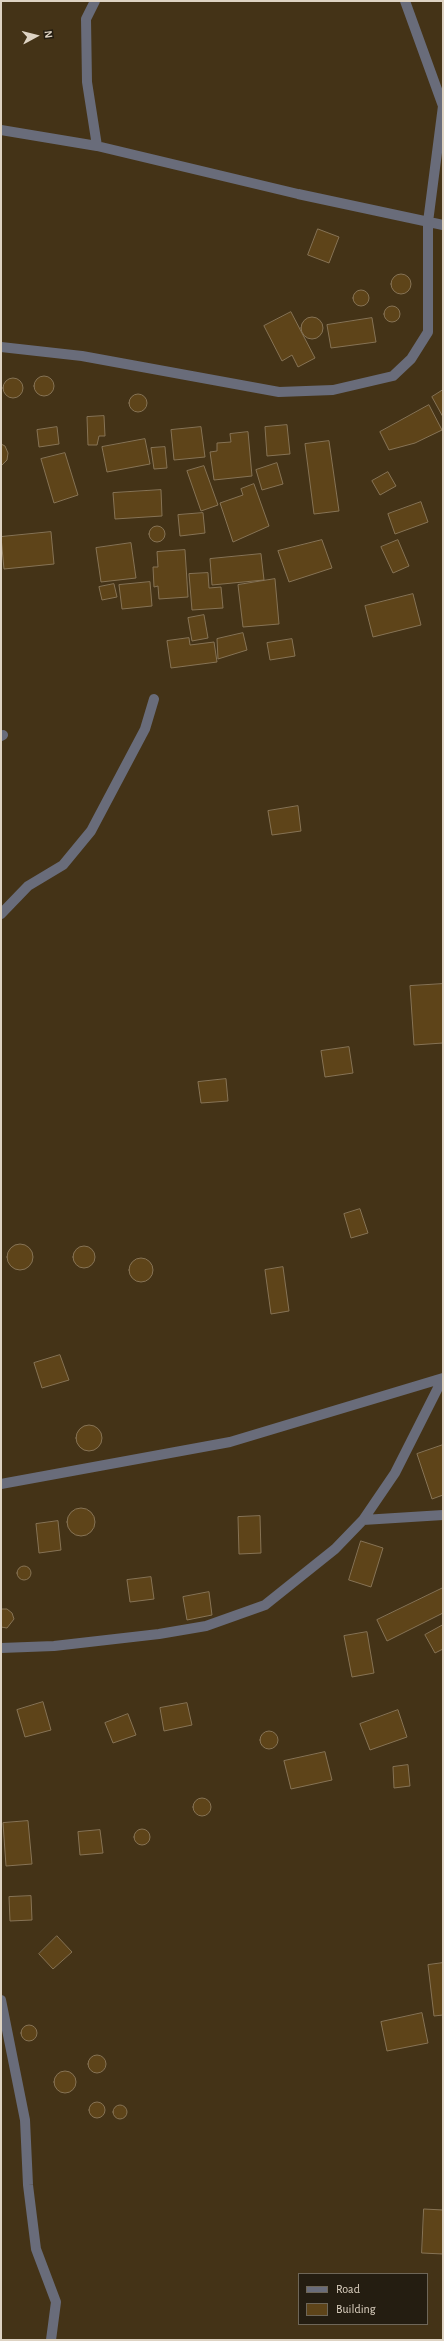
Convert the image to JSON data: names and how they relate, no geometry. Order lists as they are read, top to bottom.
{
  "legend": ["Road", "Building"],
  "north": "right"
}
